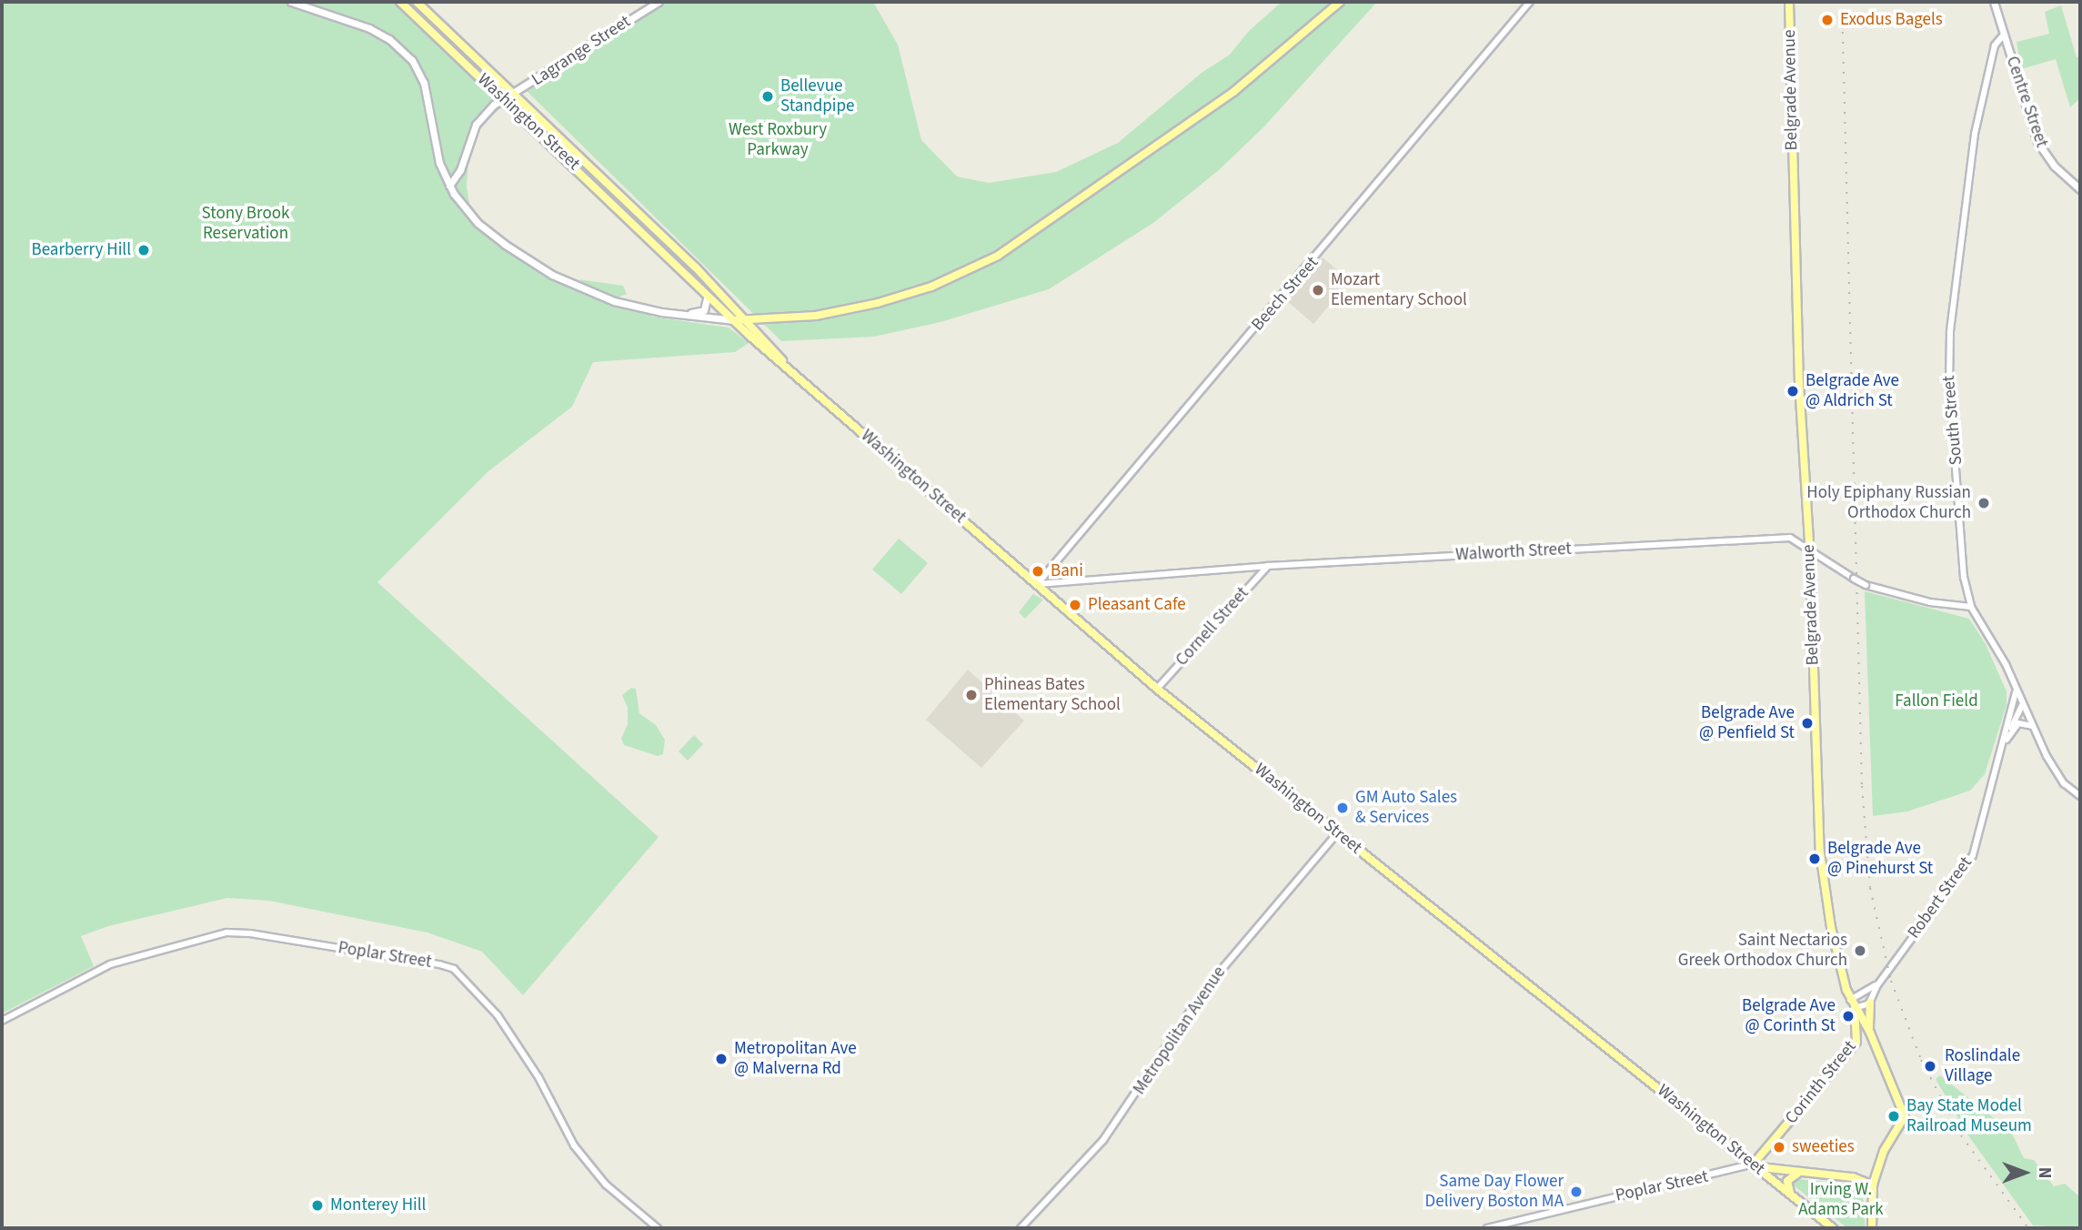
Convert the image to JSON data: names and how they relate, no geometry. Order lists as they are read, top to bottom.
{
  "streets": {
    "main road": [
      "Lagrange Street",
      "Belgrade Avenue",
      "Centre Street",
      "Washington Street",
      "Poplar Street",
      "Corinth Street"
    ],
    "street": [
      "Beech Street",
      "South Street",
      "Walworth Street",
      "Cornell Street",
      "Robert Street",
      "Metropolitan Avenue"
    ]
  },
  "crossings": [
    ["Lagrange Street", "Washington Street"],
    ["Belgrade Avenue", "Walworth Street"],
    ["Belgrade Avenue", "Robert Street"],
    ["Belgrade Avenue", "Poplar Street"],
    ["Belgrade Avenue", "Corinth Street"],
    ["Centre Street", "South Street"],
    ["Washington Street", "Beech Street"],
    ["Washington Street", "Walworth Street"],
    ["Washington Street", "Cornell Street"],
    ["Washington Street", "Poplar Street"],
    ["Washington Street", "Metropolitan Avenue"],
    ["Washington Street", "Corinth Street"],
    ["Beech Street", "Walworth Street"],
    ["South Street", "Walworth Street"],
    ["South Street", "Robert Street"],
    ["Walworth Street", "Cornell Street"],
    ["Poplar Street", "Corinth Street"]
  ],
  "parks": [
    "West Roxbury Parkway",
    "Stony Brook Reservation",
    "Fallon Field",
    "Irving W. Adams Park"
  ],
  "places": [
    "Exodus Bagels",
    "Bellevue Standpipe",
    "Bearberry Hill",
    "Mozart Elementary School",
    "Belgrade Ave @ Aldrich St",
    "Holy Epiphany Russian Orthodox Church",
    "Bani",
    "Pleasant Cafe",
    "Phineas Bates Elementary School",
    "Belgrade Ave @ Penfield St",
    "GM Auto Sales & Services",
    "Belgrade Ave @ Pinehurst St",
    "Saint Nectarios Greek Orthodox Church",
    "Belgrade Ave @ Corinth St",
    "Metropolitan Ave @ Malverna Rd",
    "Roslindale Village",
    "Bay State Model Railroad Museum",
    "sweeties",
    "Same Day Flower Delivery Boston MA",
    "Monterey Hill"
  ],
  "north": "right"
}
